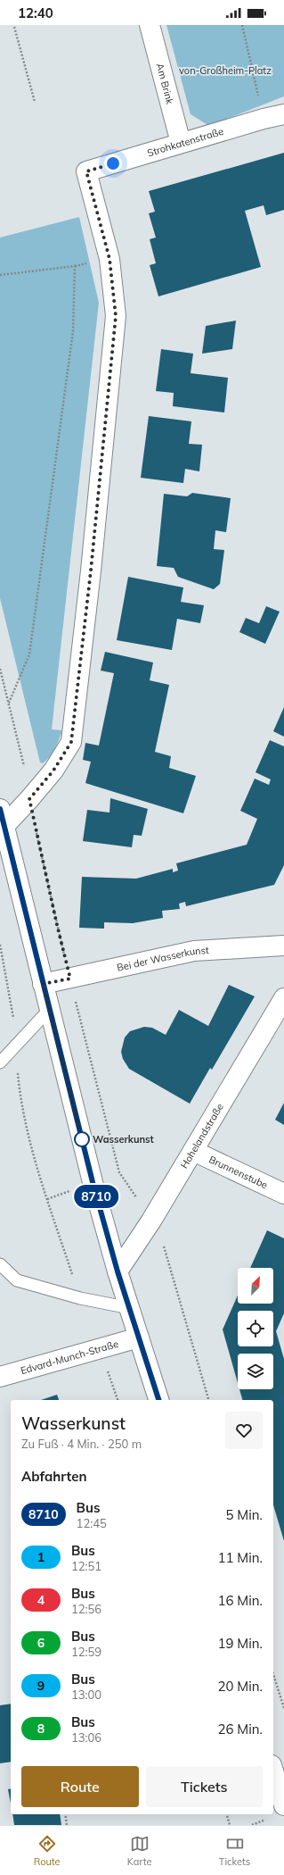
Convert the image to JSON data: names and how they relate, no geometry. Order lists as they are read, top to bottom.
{
  "streets": {
    "street": [
      "Am Brink",
      "Strohkatenstraße",
      "Bei der Wasserkunst",
      "Hohelandstraße",
      "Brunnenstube",
      "Edvard-Munch-Straße"
    ]
  },
  "crossings": [
    ["Am Brink", "Strohkatenstraße"],
    ["Hohelandstraße", "Brunnenstube"]
  ],
  "parks": ["von-Großheim-Platz"],
  "places": ["Wasserkunst"],
  "lines": ["bus line 8710"],
  "north": "top right",
  "page": {
    "status": "12:40",
    "on_map": "8710",
    "heading": [
      ["Wasserkunst", "Zu Fuß · 4 Min. · 250 m"],
      "Abfahrten"
    ],
    "list": [
      {
        "mark": "8710",
        "name": "Bus",
        "note": "12:45",
        "value": "5 Min."
      },
      {
        "mark": "1",
        "name": "Bus",
        "note": "12:51",
        "value": "11 Min."
      },
      {
        "mark": "4",
        "name": "Bus",
        "note": "12:56",
        "value": "16 Min."
      },
      {
        "mark": "6",
        "name": "Bus",
        "note": "12:59",
        "value": "19 Min."
      },
      {
        "mark": "9",
        "name": "Bus",
        "note": "13:00",
        "value": "20 Min."
      },
      {
        "mark": "8",
        "name": "Bus",
        "note": "13:06",
        "value": "26 Min."
      }
    ],
    "buttons": ["Route", "Tickets"],
    "tabs": ["Route", "Karte", "Tickets"]
  }
}
